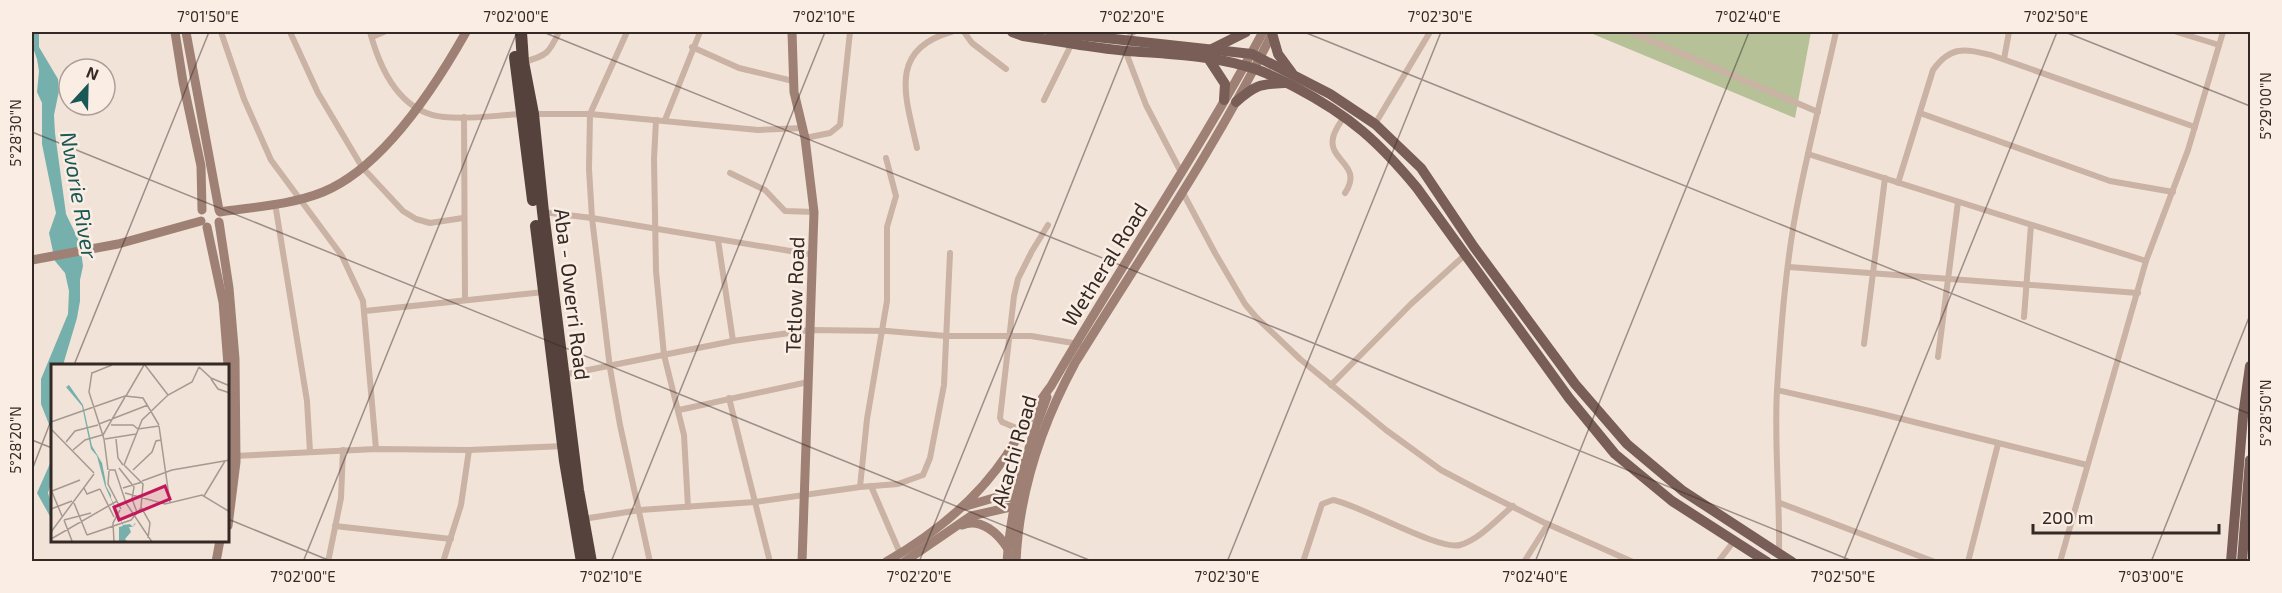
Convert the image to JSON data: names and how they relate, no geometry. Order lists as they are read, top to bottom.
{
  "streets": {
    "highway": ["Aba - Owerri Road"],
    "main road": ["Wetheral Road", "Tetlow Road", "Akachi Road"]
  },
  "crossings": [
    ["Wetheral Road", "Akachi Road"]
  ],
  "water": ["Nworie River"],
  "scale_bar": "200 m",
  "north": "top",
  "coordinates": [
    "7°01'50\"E",
    "7°02'00\"E",
    "7°02'10\"E",
    "7°02'20\"E",
    "7°02'30\"E",
    "7°02'40\"E",
    "7°02'50\"E",
    "5°29'00\"N",
    "5°28'30\"N",
    "5°28'50\"N",
    "5°28'20\"N",
    "7°03'00\"E"
  ]
}
